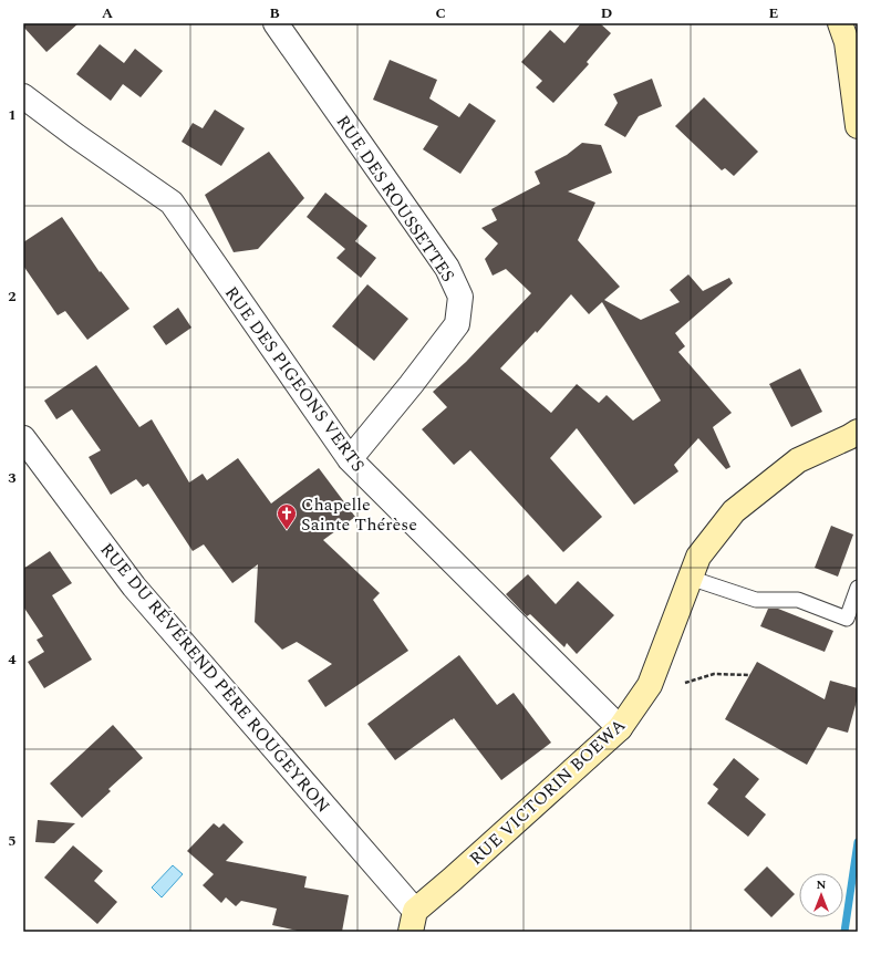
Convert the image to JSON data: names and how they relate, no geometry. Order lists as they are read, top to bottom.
{
  "streets": {
    "street": [
      "RUE DES ROUSSETTES",
      "RUE DES PIGEONS VERTS",
      "RUE DU RÉVÉREND PÈRE ROUGEYRON",
      "RUE VICTORIN BOEWA"
    ]
  },
  "crossings": [
    ["RUE DES ROUSSETTES", "RUE DES PIGEONS VERTS"],
    ["RUE DES PIGEONS VERTS", "RUE VICTORIN BOEWA"],
    ["RUE DU RÉVÉREND PÈRE ROUGEYRON", "RUE VICTORIN BOEWA"]
  ],
  "places": {
    "church": ["Chapelle Sainte Thérèse"]
  },
  "north": "top",
  "grid": {
    "columns": [
      "A",
      "B",
      "C",
      "D",
      "E"
    ],
    "rows": [
      "1",
      "2",
      "3",
      "4",
      "5"
    ]
  }
}
